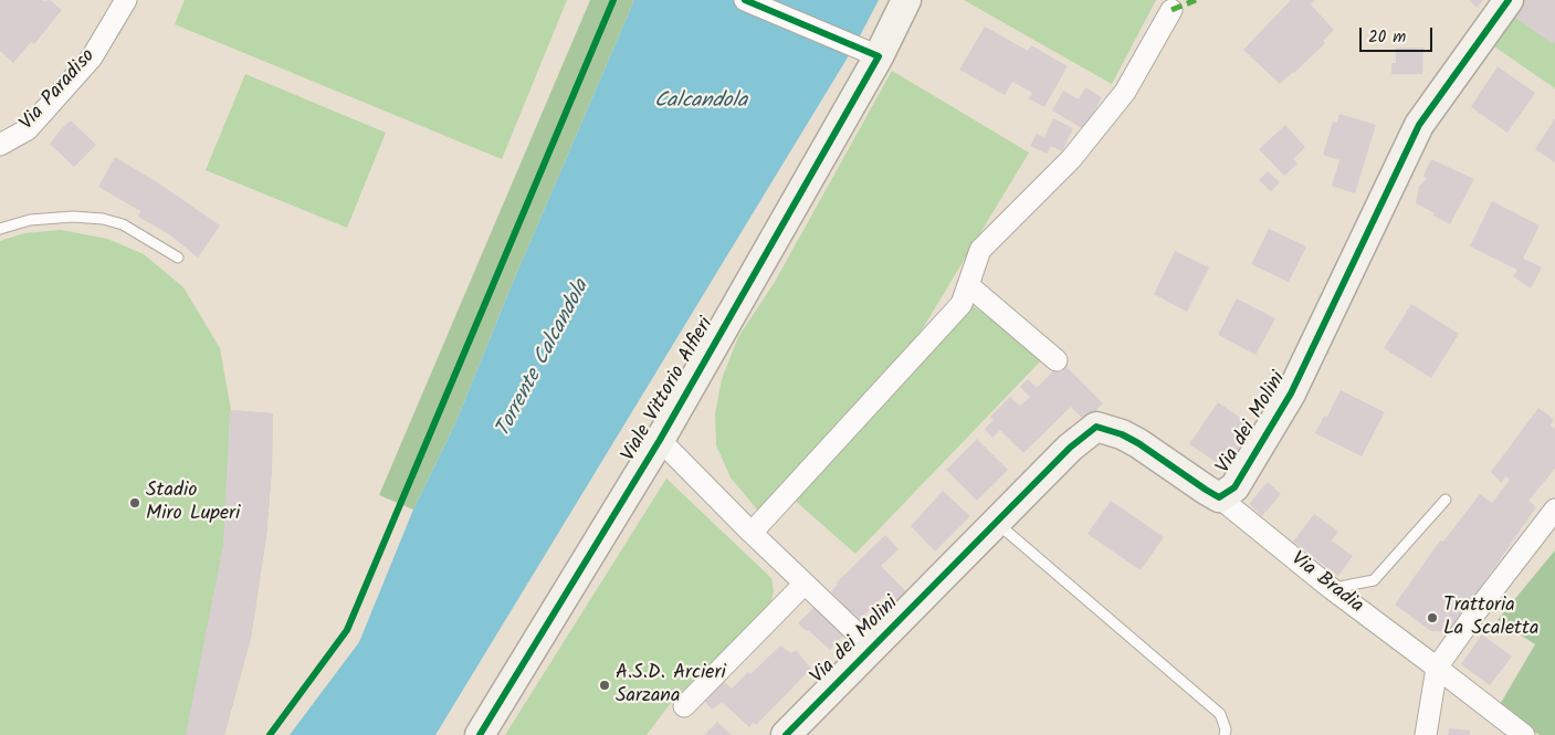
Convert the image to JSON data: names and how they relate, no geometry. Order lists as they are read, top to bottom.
{
  "streets": {
    "street": [
      "Via Paradiso",
      "Viale Vittorio Alfieri",
      "Via dei Molini",
      "Via Bradia"
    ]
  },
  "crossings": [
    ["Via dei Molini", "Via Bradia"]
  ],
  "water": ["Calcandola", "Torrente Calcandola"],
  "places": ["Stadio Miro Luperi", "Trattoria La Scaletta", "A.S.D. Arcieri Sarzana"],
  "scale_bar": "20 m"
}
